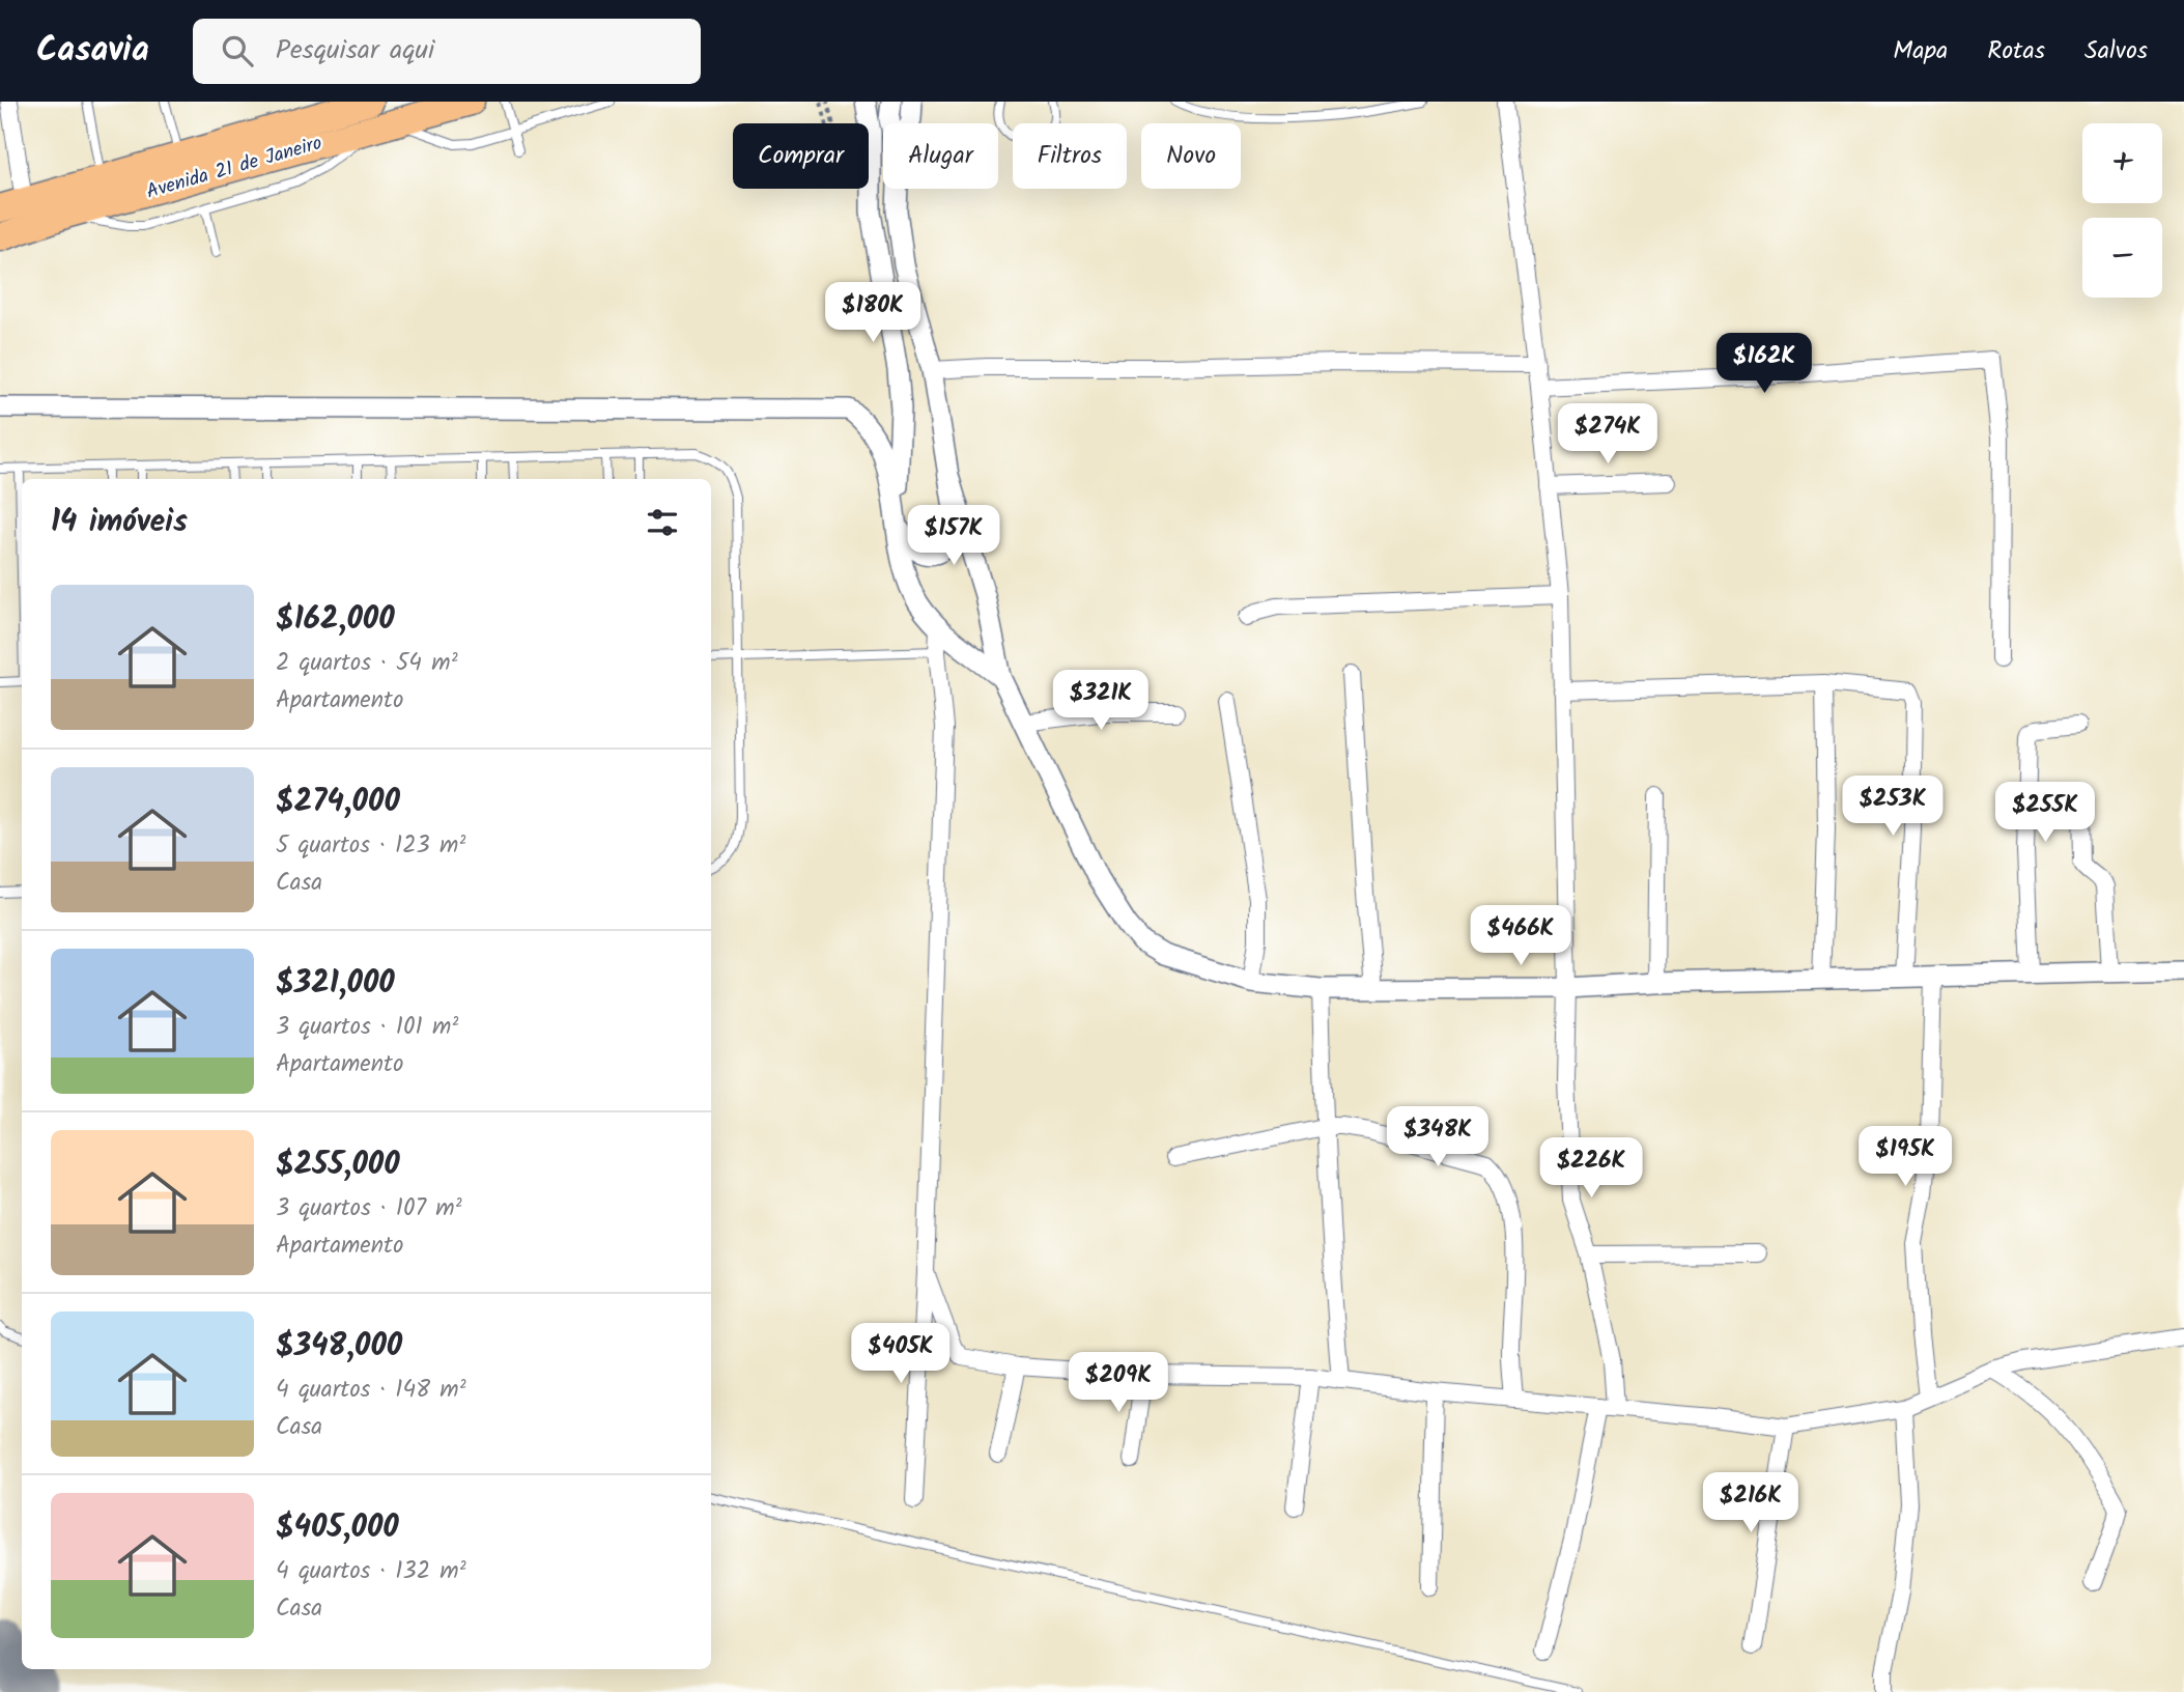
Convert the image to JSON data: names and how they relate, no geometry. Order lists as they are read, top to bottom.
{
  "streets": {
    "main road": ["Avenida 21 de Janeiro"]
  },
  "page": {
    "header": "Casavia",
    "search": "Pesquisar aqui",
    "nav": ["Mapa", "Rotas", "Salvos"],
    "map_buttons": ["+", "−"],
    "chip": [
      "Comprar",
      "Alugar",
      "Filtros",
      "Novo"
    ],
    "price": [
      "$180K",
      "$162K",
      "$274K",
      "$157K",
      "$321K",
      "$253K",
      "$255K",
      "$466K",
      "$348K",
      "$195K",
      "$226K",
      "$405K",
      "$209K",
      "$216K"
    ],
    "heading": "14 imóveis",
    "list": [
      {
        "name": "$162,000",
        "note": "2 quartos · 54 m² · Apartamento"
      },
      {
        "name": "$274,000",
        "note": "5 quartos · 123 m² · Casa"
      },
      {
        "name": "$321,000",
        "note": "3 quartos · 101 m² · Apartamento"
      },
      {
        "name": "$255,000",
        "note": "3 quartos · 107 m² · Apartamento"
      },
      {
        "name": "$348,000",
        "note": "4 quartos · 148 m² · Casa"
      },
      {
        "name": "$405,000",
        "note": "4 quartos · 132 m² · Casa"
      }
    ]
  }
}
